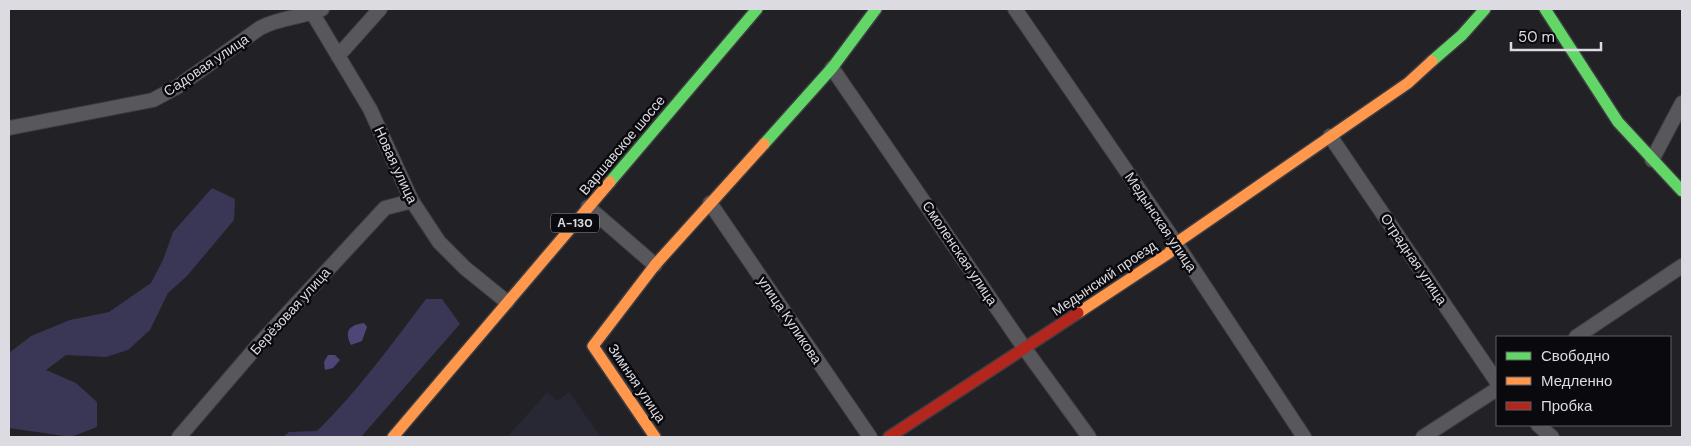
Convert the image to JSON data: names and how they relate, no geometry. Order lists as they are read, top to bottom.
{
  "streets": {
    "street": [
      "Садовая улица",
      "Варшавское шоссе",
      "Новая улица",
      "Медынская улица",
      "А-130",
      "Смоленская улица",
      "Отрадная улица",
      "Медынский проезд",
      "Берёзовая улица",
      "улица Куликова",
      "Зимняя улица"
    ]
  },
  "crossings": [
    ["Садовая улица", "Новая улица"],
    ["Варшавское шоссе", "Новая улица"],
    ["Новая улица", "Берёзовая улица"],
    ["Медынская улица", "Медынский проезд"],
    ["Смоленская улица", "Медынский проезд"],
    ["Отрадная улица", "Медынский проезд"]
  ],
  "legend": ["Свободно", "Медленно", "Пробка"],
  "scale_bar": "50 m"
}
